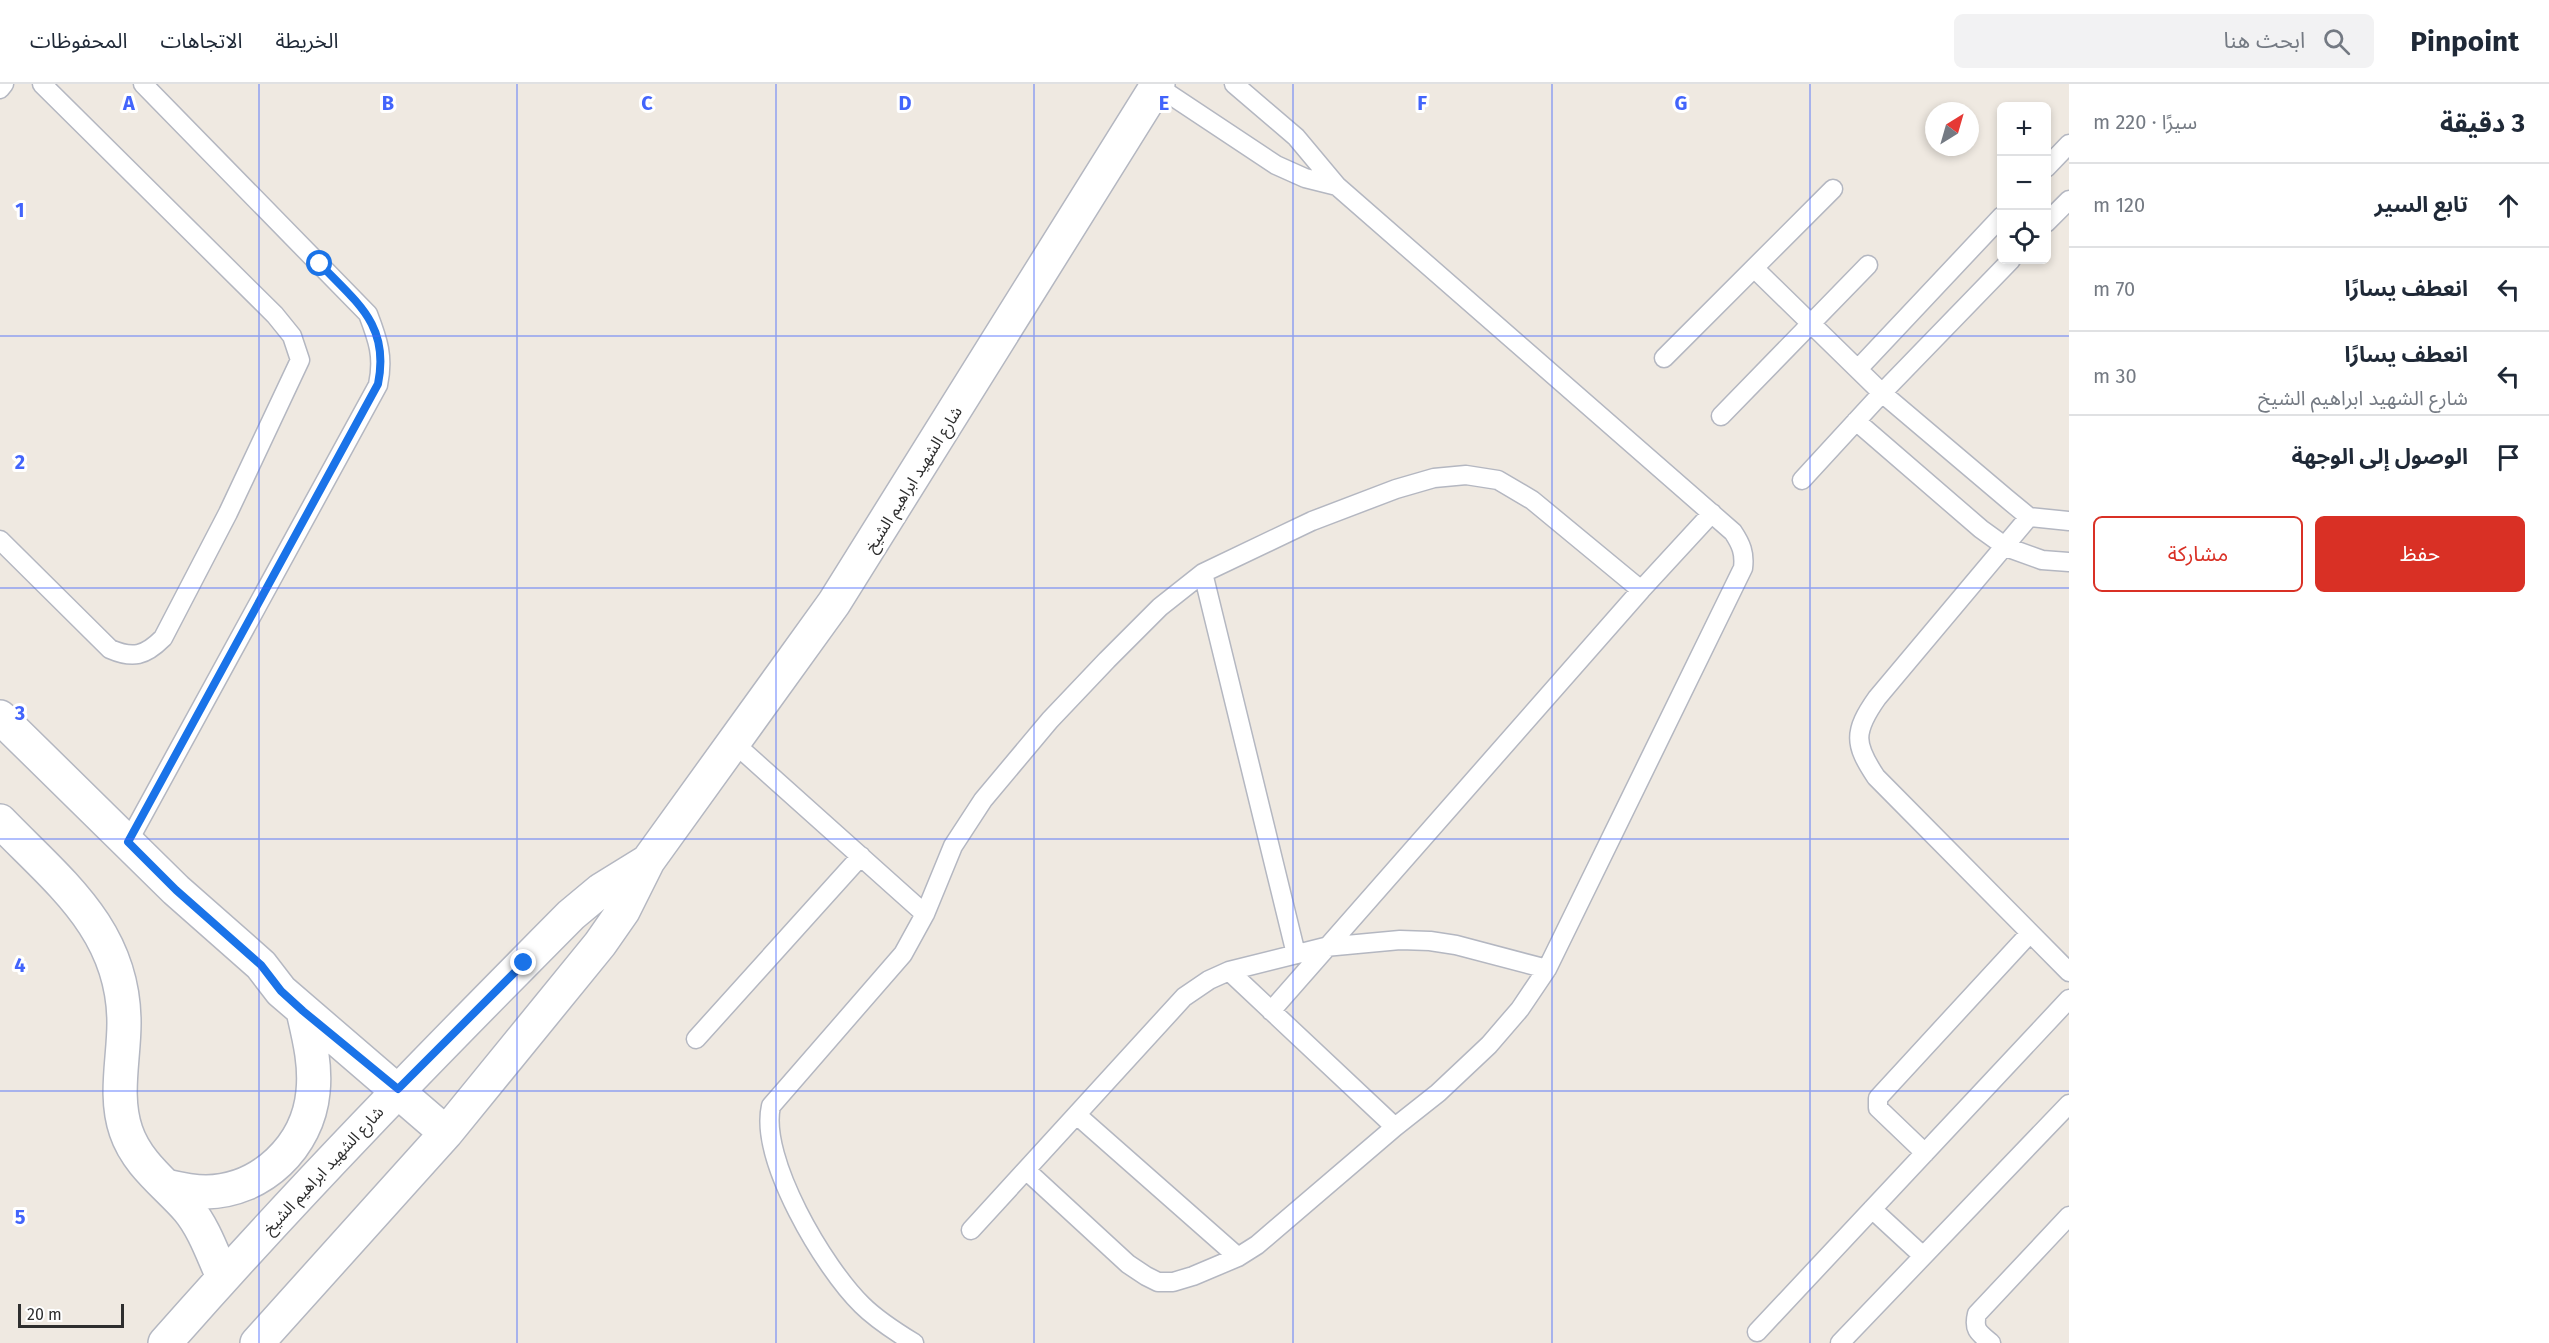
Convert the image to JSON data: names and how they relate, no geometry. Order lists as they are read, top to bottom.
{
  "streets": {
    "street": ["شارع الشهيد ابراهيم الشيخ"]
  },
  "scale_bar": "20 m",
  "north": "top right",
  "page": {
    "header": "Pinpoint",
    "search": "ابحث هنا",
    "nav": ["الخريطة", "الاتجاهات", "المحفوظات"],
    "heading": ["3 دقيقة", "سيرًا · 220 m"],
    "map_buttons": ["+", "−"],
    "list": [
      ["تابع السير", "120 m"],
      ["انعطف يسارًا", "70 m"],
      ["انعطف يسارًا", "شارع الشهيد ابراهيم الشيخ", "30 m"],
      "الوصول إلى الوجهة"
    ],
    "buttons": ["حفظ", "مشاركة"],
    "scale": "20 m"
  },
  "grid": {
    "columns": [
      "A",
      "B",
      "C",
      "D",
      "E",
      "F",
      "G"
    ],
    "rows": [
      "1",
      "2",
      "3",
      "4",
      "5"
    ]
  }
}
